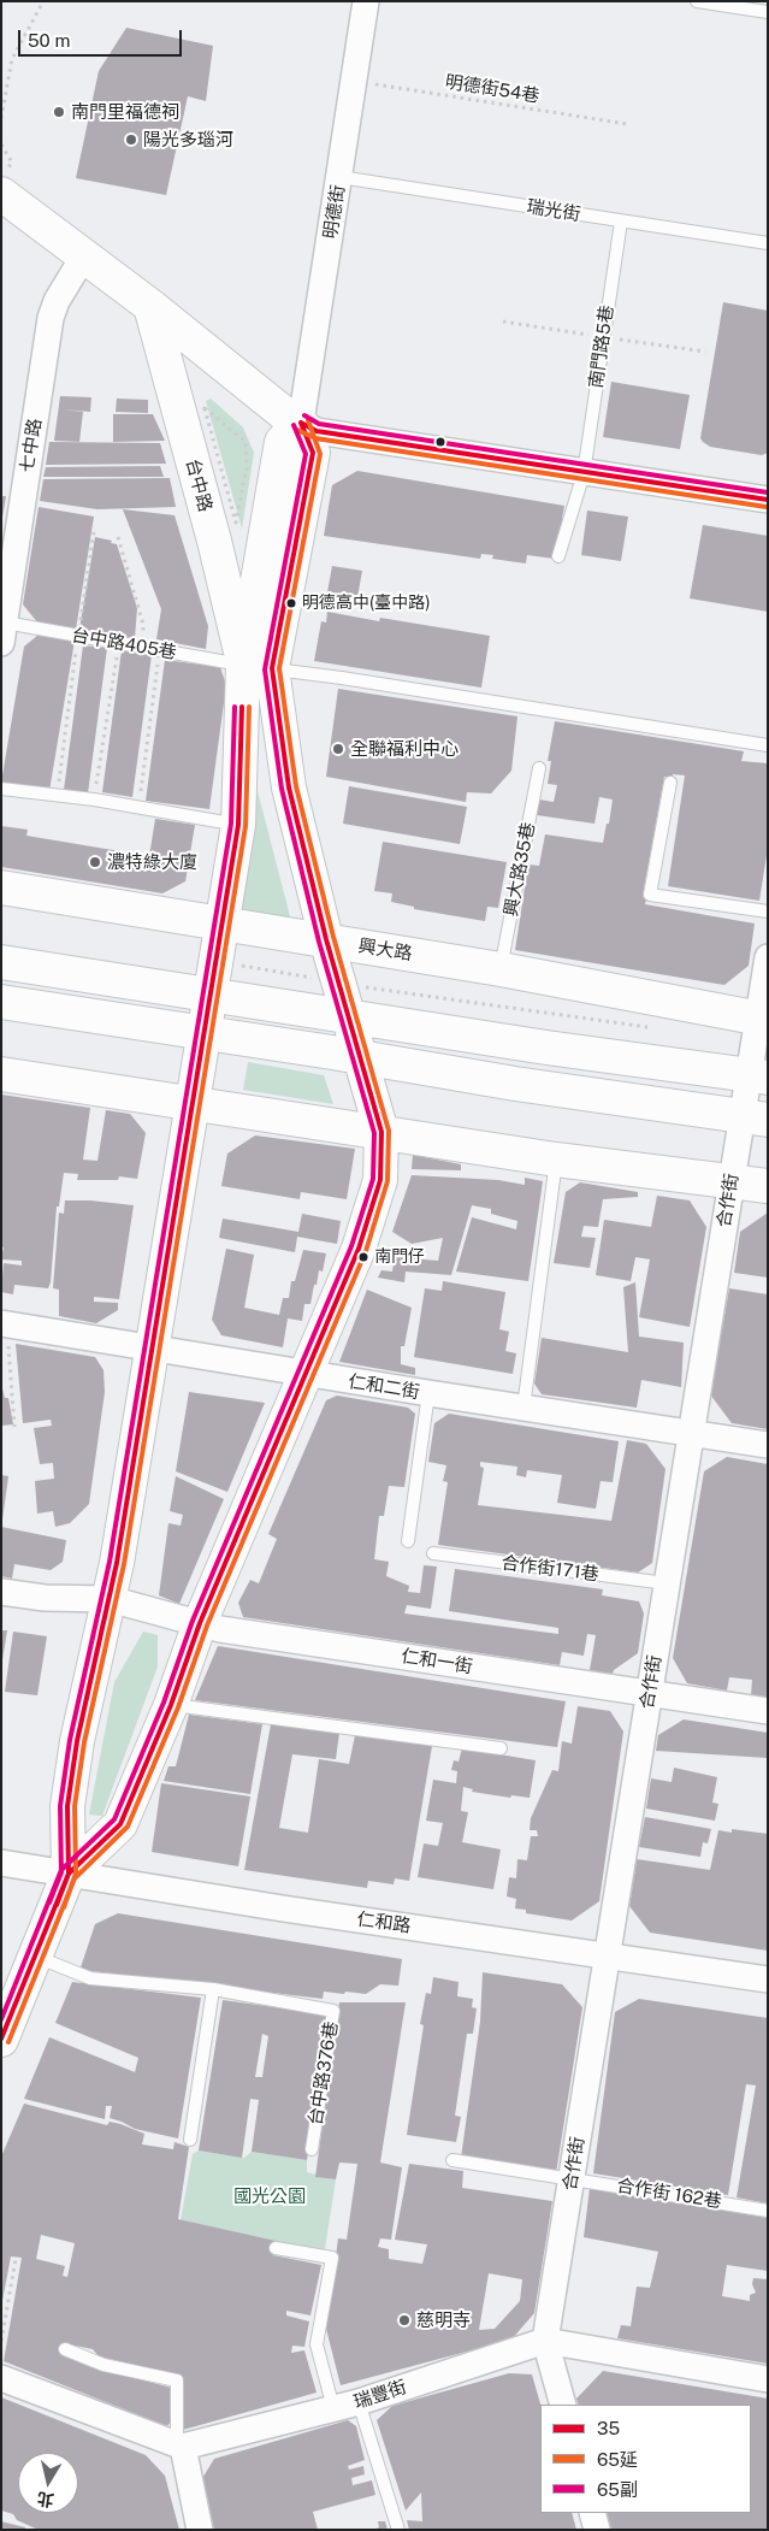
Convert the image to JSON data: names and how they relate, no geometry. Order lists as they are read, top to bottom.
{
  "streets": {
    "street": [
      "明德街",
      "七中路",
      "台中路",
      "興大路",
      "合作街",
      "仁和二街",
      "仁和一街",
      "仁和路",
      "瑞豐街"
    ],
    "lane": [
      "瑞光街",
      "南門路5巷",
      "台中路405巷",
      "興大路35巷",
      "合作街171巷",
      "台中路376巷",
      "合作街 162巷"
    ],
    "path": ["明德街54巷"]
  },
  "crossings": [
    ["明德街54巷", "明德街"],
    ["瑞光街", "明德街"],
    ["瑞光街", "南門路5巷"],
    ["明德街", "台中路"],
    ["七中路", "台中路405巷"],
    ["台中路", "台中路405巷"],
    ["台中路", "興大路"],
    ["台中路", "仁和二街"],
    ["台中路", "仁和一街"],
    ["台中路", "仁和路"],
    ["台中路", "台中路376巷"],
    ["興大路35巷", "興大路"],
    ["興大路", "合作街"],
    ["合作街", "仁和二街"],
    ["合作街", "合作街171巷"],
    ["合作街", "仁和一街"],
    ["合作街", "仁和路"],
    ["合作街", "合作街 162巷"],
    ["合作街", "瑞豐街"]
  ],
  "parks": ["國光公園"],
  "places": [
    "南門里福德祠",
    "陽光多瑙河",
    "明德高中(臺中路)",
    "全聯福利中心",
    "濃特綠大廈",
    "南門仔",
    "慈明寺"
  ],
  "lines": ["transit line 65副", "transit line 65延", "transit line 35"],
  "legend": ["35", "65延", "65副"],
  "scale_bar": "50 m",
  "north": "bottom"
}
